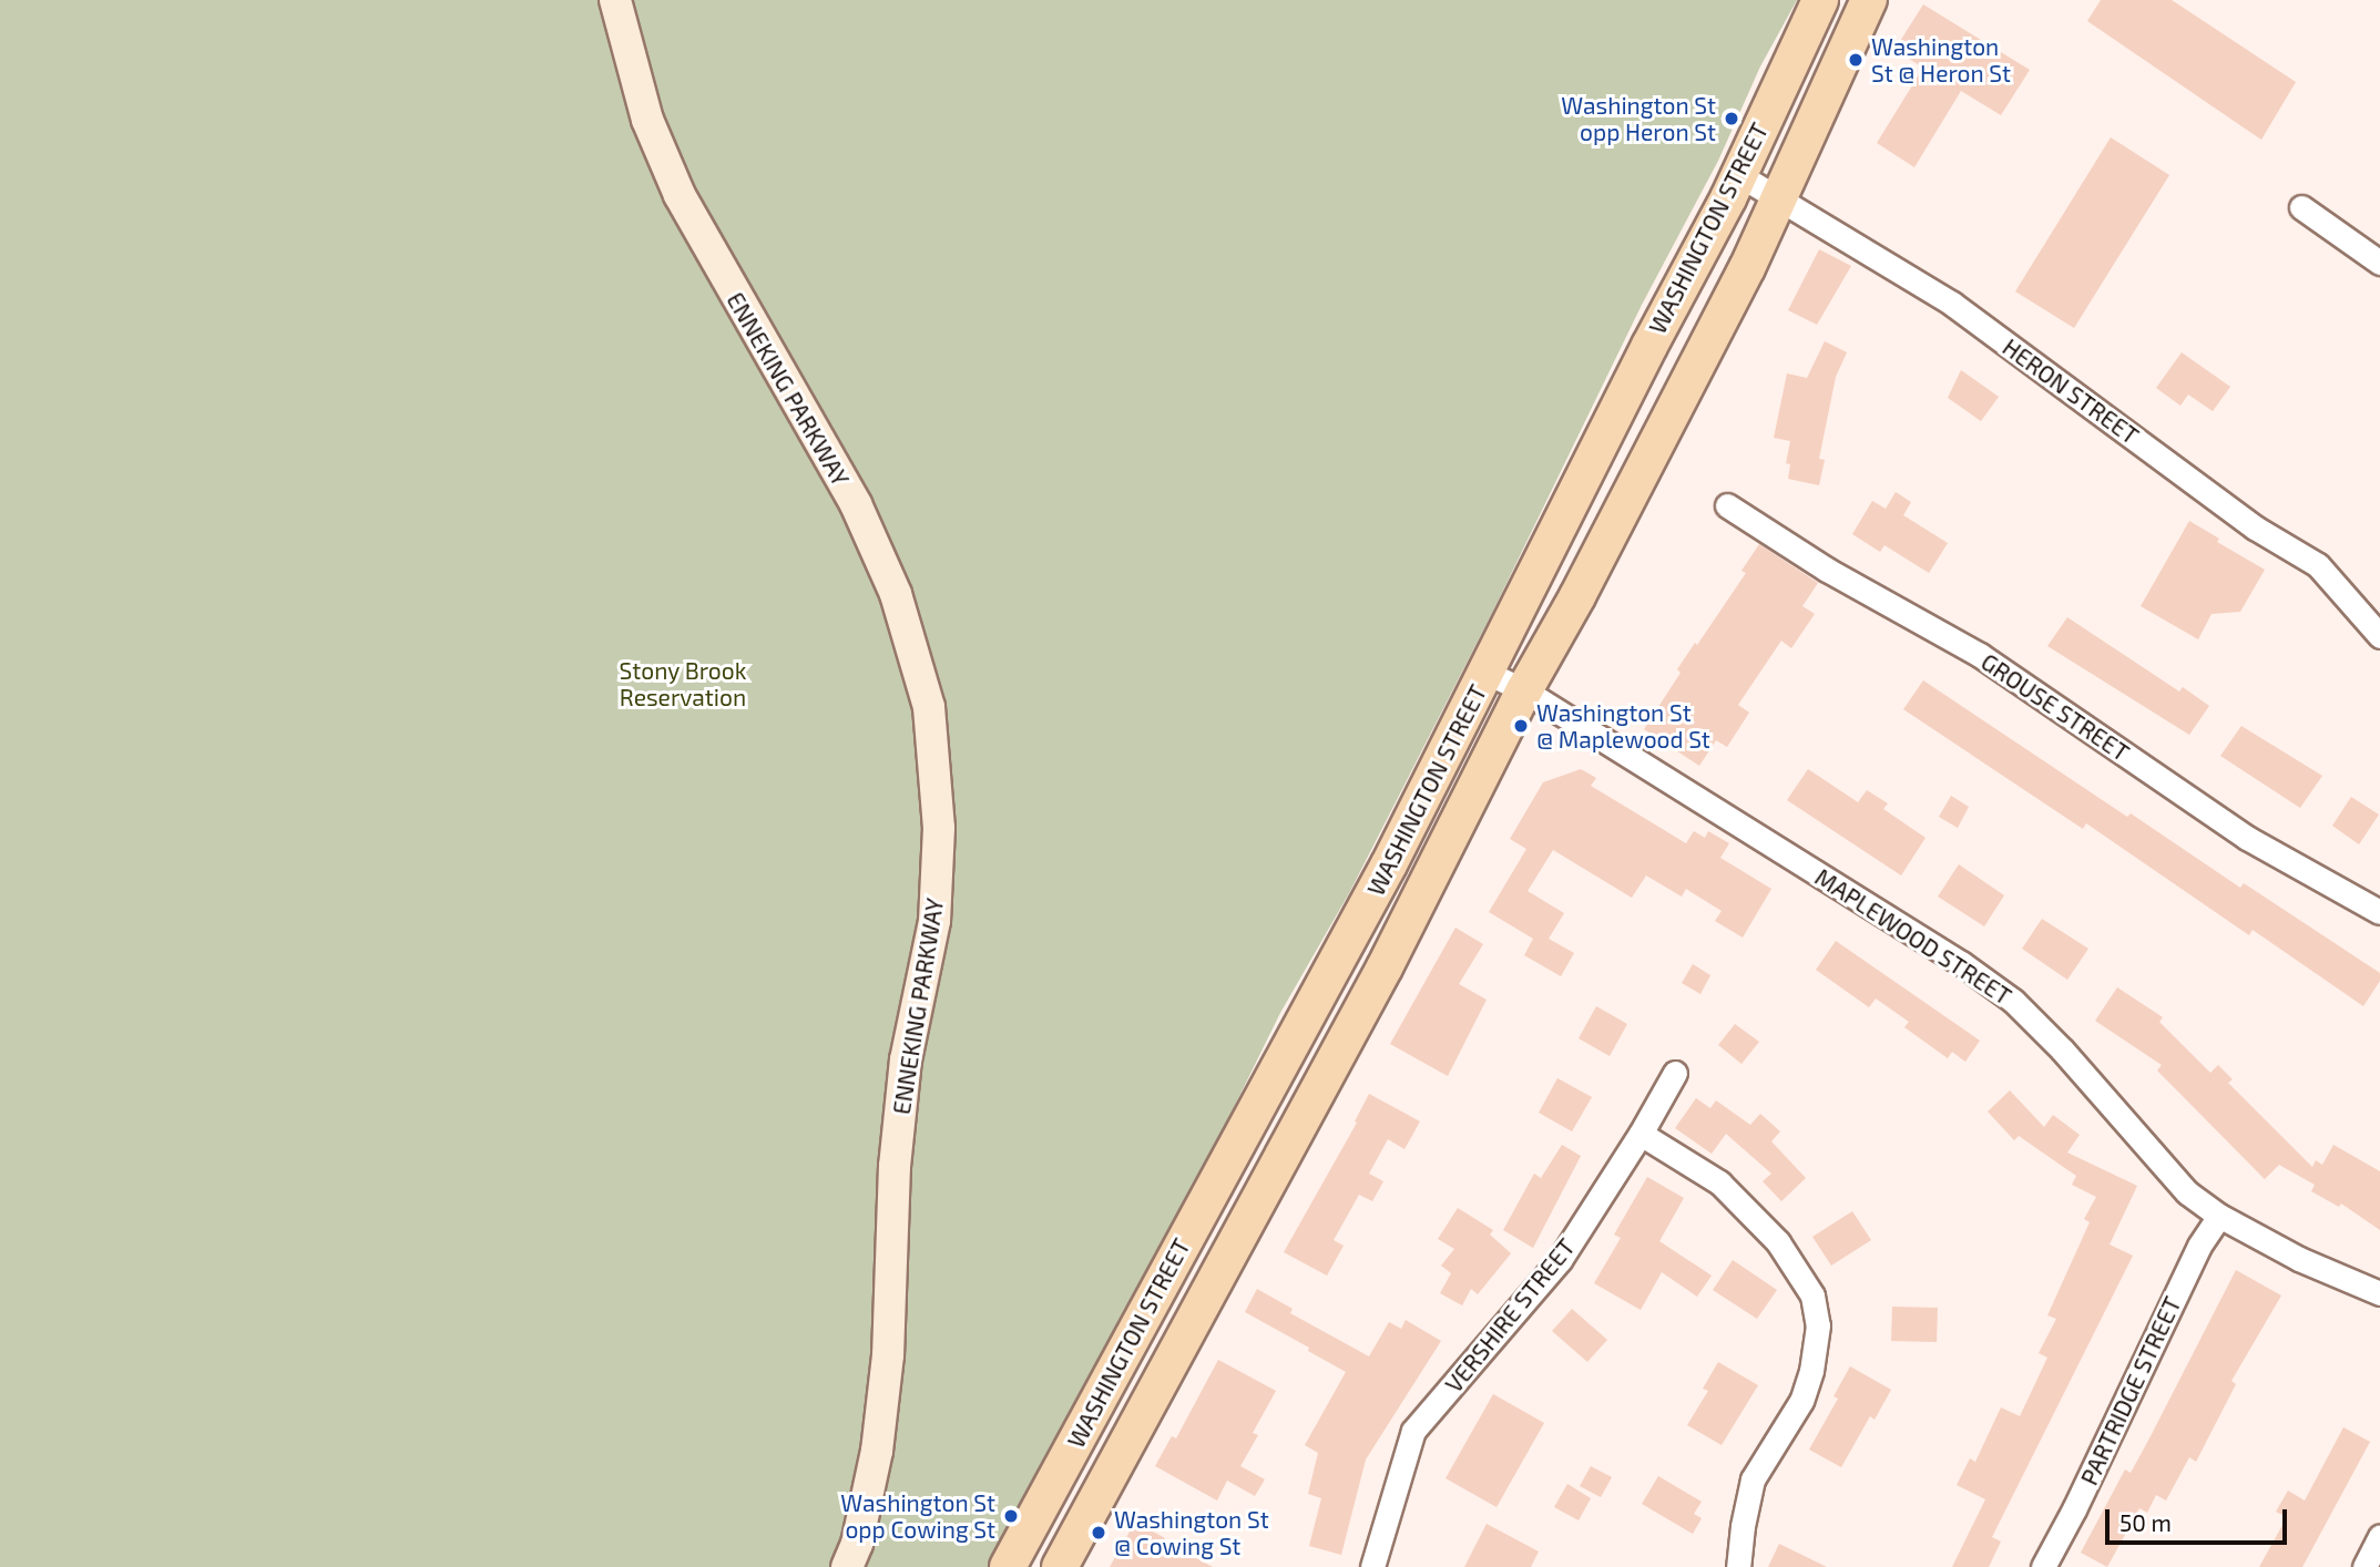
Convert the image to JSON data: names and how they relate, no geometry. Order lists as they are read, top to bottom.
{
  "streets": {
    "main road": ["WASHINGTON STREET", "ENNEKING PARKWAY"],
    "street": [
      "HERON STREET",
      "GROUSE STREET",
      "MAPLEWOOD STREET",
      "VERSHIRE STREET",
      "PARTRIDGE STREET"
    ]
  },
  "crossings": [
    ["WASHINGTON STREET", "HERON STREET"],
    ["WASHINGTON STREET", "MAPLEWOOD STREET"],
    ["MAPLEWOOD STREET", "PARTRIDGE STREET"]
  ],
  "parks": ["Stony Brook Reservation"],
  "places": [
    "Washington St @ Heron St",
    "Washington St opp Heron St",
    "Washington St @ Maplewood St",
    "Washington St opp Cowing St",
    "Washington St @ Cowing St"
  ],
  "scale_bar": "50 m"
}
